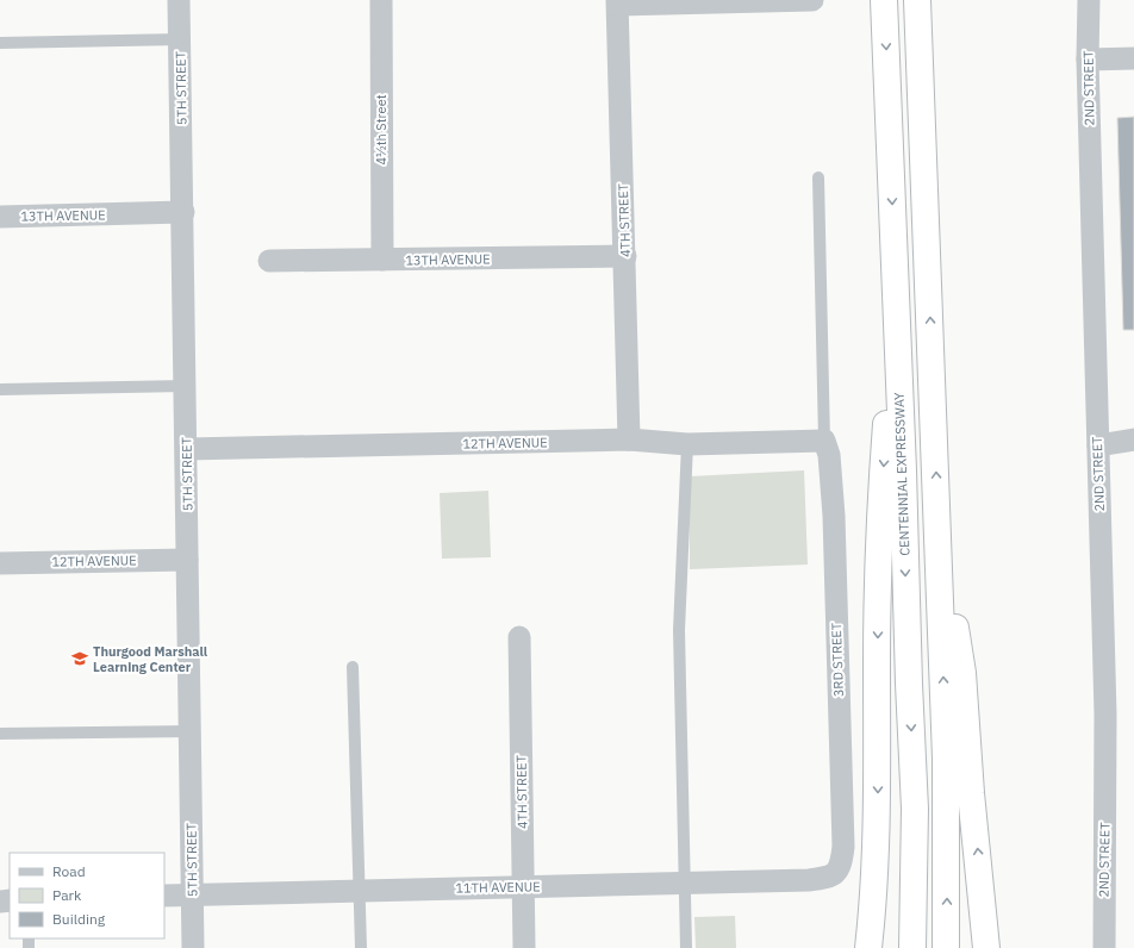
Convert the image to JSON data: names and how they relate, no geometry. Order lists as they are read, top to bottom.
{
  "streets": {
    "highway": ["CENTENNIAL EXPRESSWAY"],
    "street": [
      "5TH STREET",
      "2ND STREET",
      "4½th Street",
      "13TH AVENUE",
      "4TH STREET",
      "12TH AVENUE",
      "3RD STREET",
      "11TH AVENUE"
    ]
  },
  "crossings": [
    ["5TH STREET", "13TH AVENUE"],
    ["5TH STREET", "12TH AVENUE"],
    ["5TH STREET", "11TH AVENUE"],
    ["4½th Street", "13TH AVENUE"],
    ["13TH AVENUE", "4TH STREET"],
    ["4TH STREET", "12TH AVENUE"],
    ["4TH STREET", "11TH AVENUE"],
    ["12TH AVENUE", "3RD STREET"],
    ["3RD STREET", "11TH AVENUE"]
  ],
  "places": {
    "school or university": ["Thurgood Marshall Learning Center"]
  },
  "legend": ["Road", "Park", "Building"]
}
